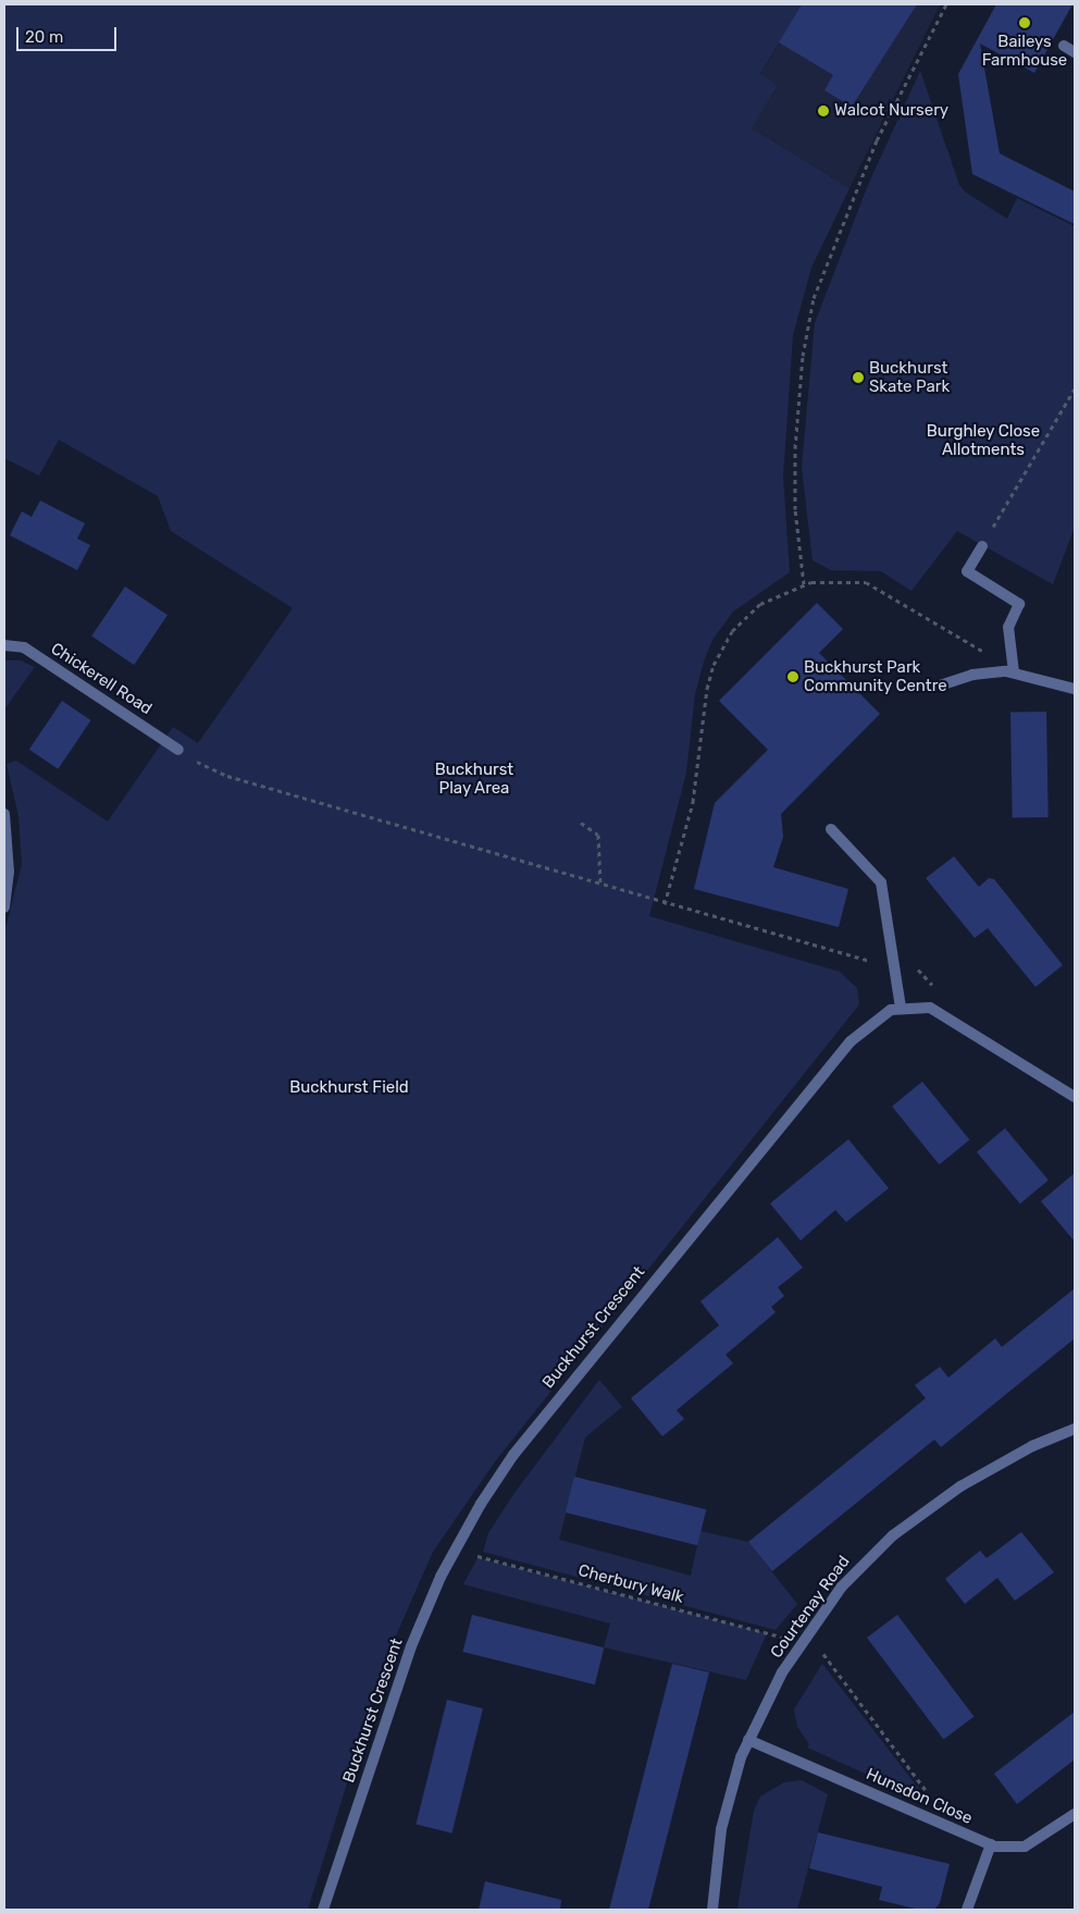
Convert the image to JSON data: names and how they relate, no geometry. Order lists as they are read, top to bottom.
{
  "streets": {
    "street": [
      "Chickerell Road",
      "Buckhurst Crescent",
      "Courtenay Road",
      "Hunsdon Close"
    ],
    "path": ["Cherbury Walk"]
  },
  "crossings": [
    ["Buckhurst Crescent", "Cherbury Walk"],
    ["Cherbury Walk", "Courtenay Road"],
    ["Courtenay Road", "Hunsdon Close"]
  ],
  "parks": ["Burghley Close Allotments", "Buckhurst Play Area", "Buckhurst Field"],
  "places": [
    "Baileys Farmhouse",
    "Walcot Nursery",
    "Buckhurst Skate Park",
    "Buckhurst Park Community Centre"
  ],
  "scale_bar": "20 m"
}
